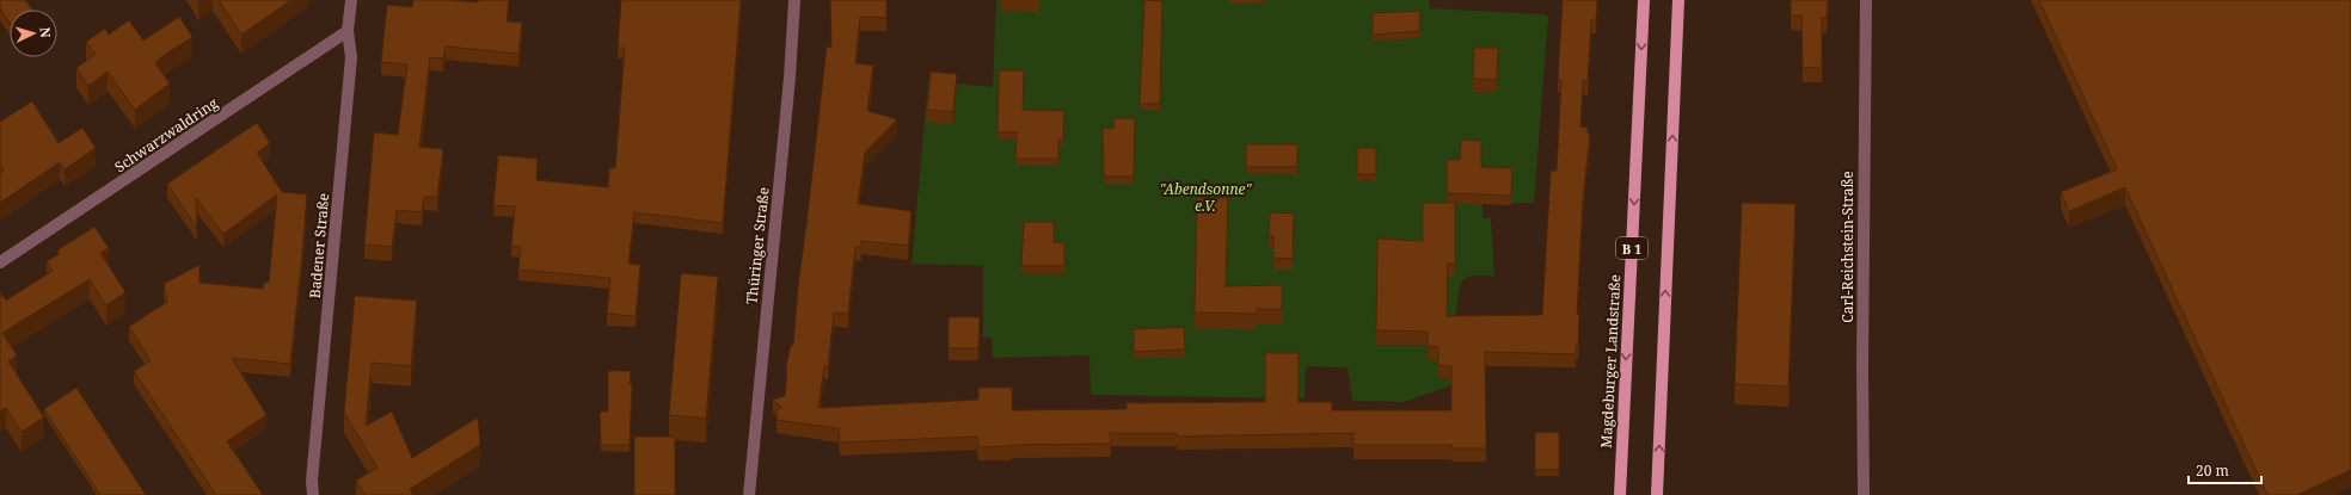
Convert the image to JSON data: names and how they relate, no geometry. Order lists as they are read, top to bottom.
{
  "streets": {
    "main road": ["B 1", "Magdeburger Landstraße"],
    "street": [
      "Schwarzwaldring",
      "Badener Straße",
      "Thüringer Straße",
      "Carl-Reichstein-Straße"
    ]
  },
  "crossings": [
    ["Schwarzwaldring", "Badener Straße"]
  ],
  "parks": ["\"Abendsonne\" e.V."],
  "scale_bar": "20 m",
  "north": "right"
}
